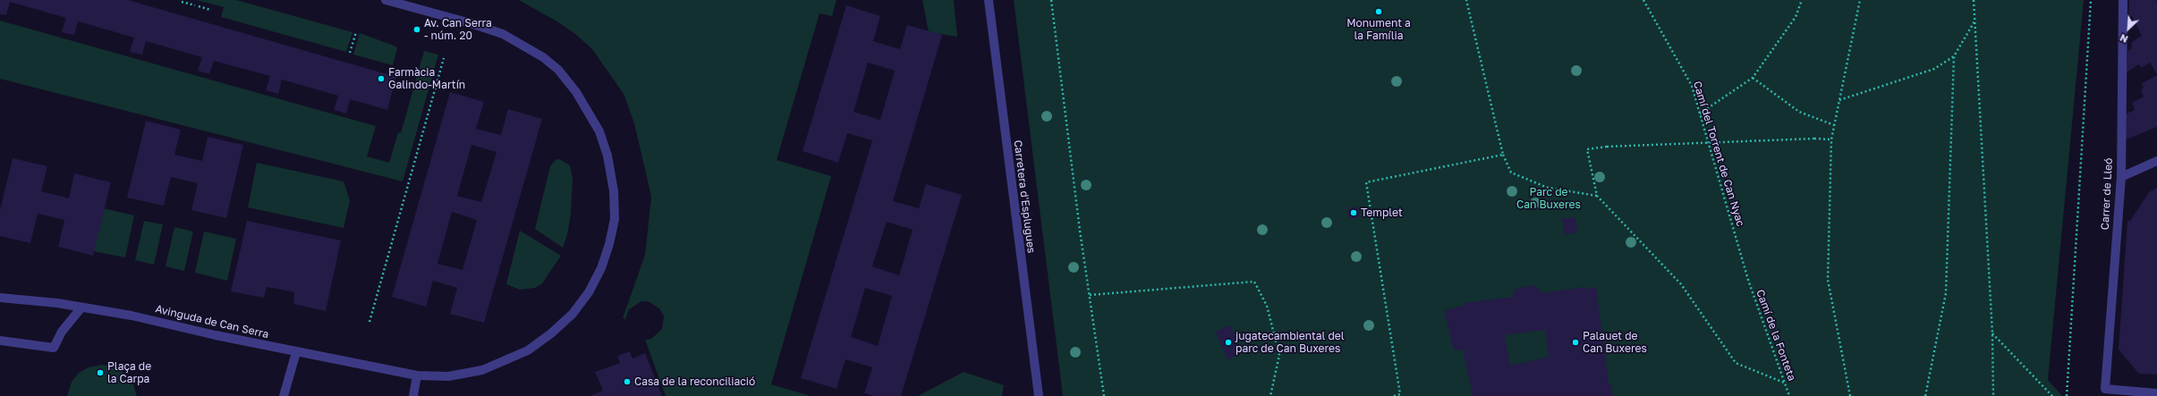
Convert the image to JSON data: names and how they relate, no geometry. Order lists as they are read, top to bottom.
{
  "streets": {
    "street": ["Carrer de Lleó", "Carretera d'Esplugues", "Avinguda de Can Serra"],
    "path": ["Camí del Torrent de Can Nyac", "Camí de la Fonteta"]
  },
  "crossings": [
    ["Camí del Torrent de Can Nyac", "Camí de la Fonteta"]
  ],
  "parks": ["Parc de Can Buxeres"],
  "places": [
    "Monument a la Família",
    "Av. Can Serra - núm. 20",
    "Farmàcia Galindo-Martín",
    "Templet",
    "jugatecambiental del parc de Can Buxeres",
    "Palauet de Can Buxeres",
    "Plaça de la Carpa",
    "Casa de la reconciliació"
  ],
  "north": "bottom left"
}
